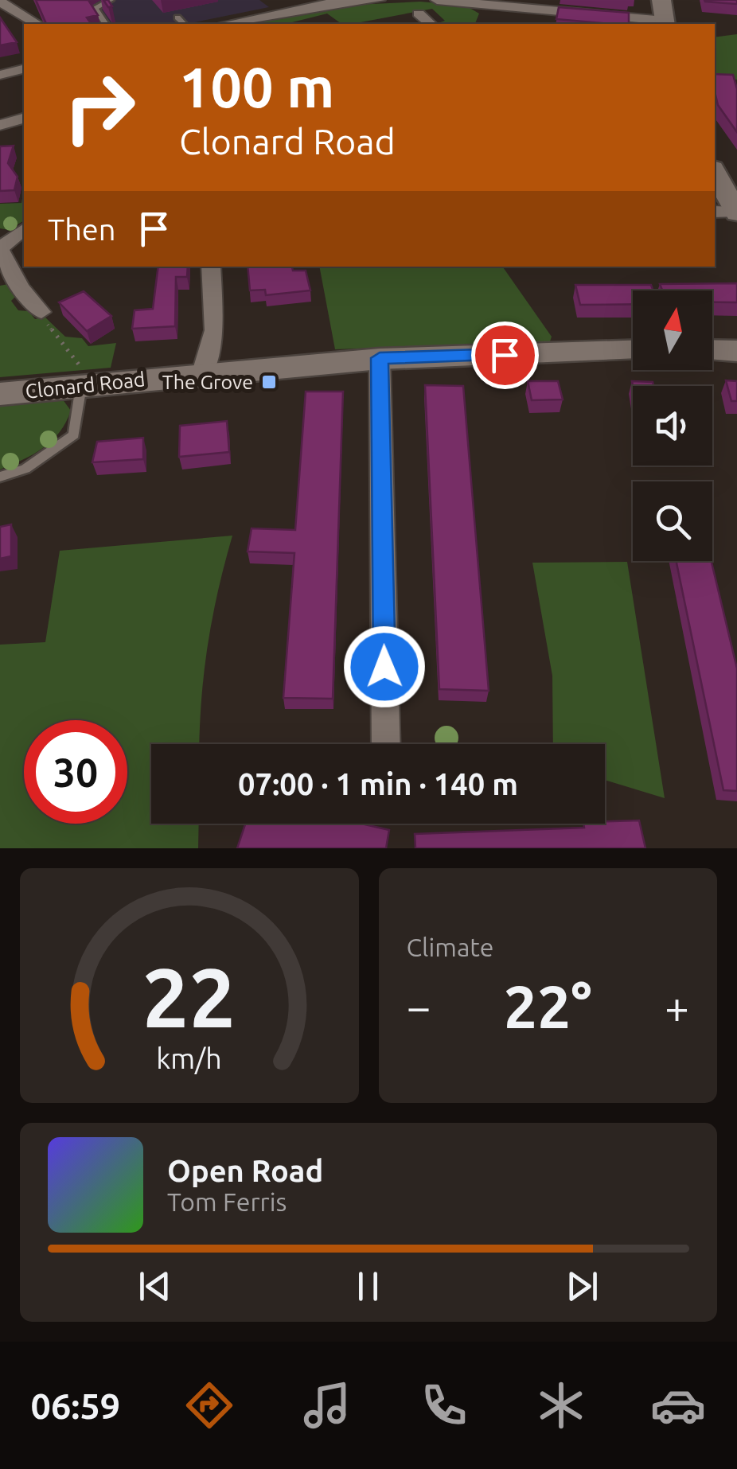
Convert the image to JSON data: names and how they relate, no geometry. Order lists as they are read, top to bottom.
{
  "streets": {
    "street": ["Clonard Road"]
  },
  "places": {
    "transit": ["The Grove"]
  },
  "north": "top",
  "page": {
    "turn": ["100 m", "Clonard Road"],
    "then": "Then",
    "limit": "30",
    "trip": "07:00 · 1 min · 140 m",
    "tile": "Climate",
    "heat": ["−", "22°", "+"],
    "song": ["Open Road", "Tom Ferris"],
    "tabs": "06:59",
    "gauge": ["22", "km/h"]
  }
}
